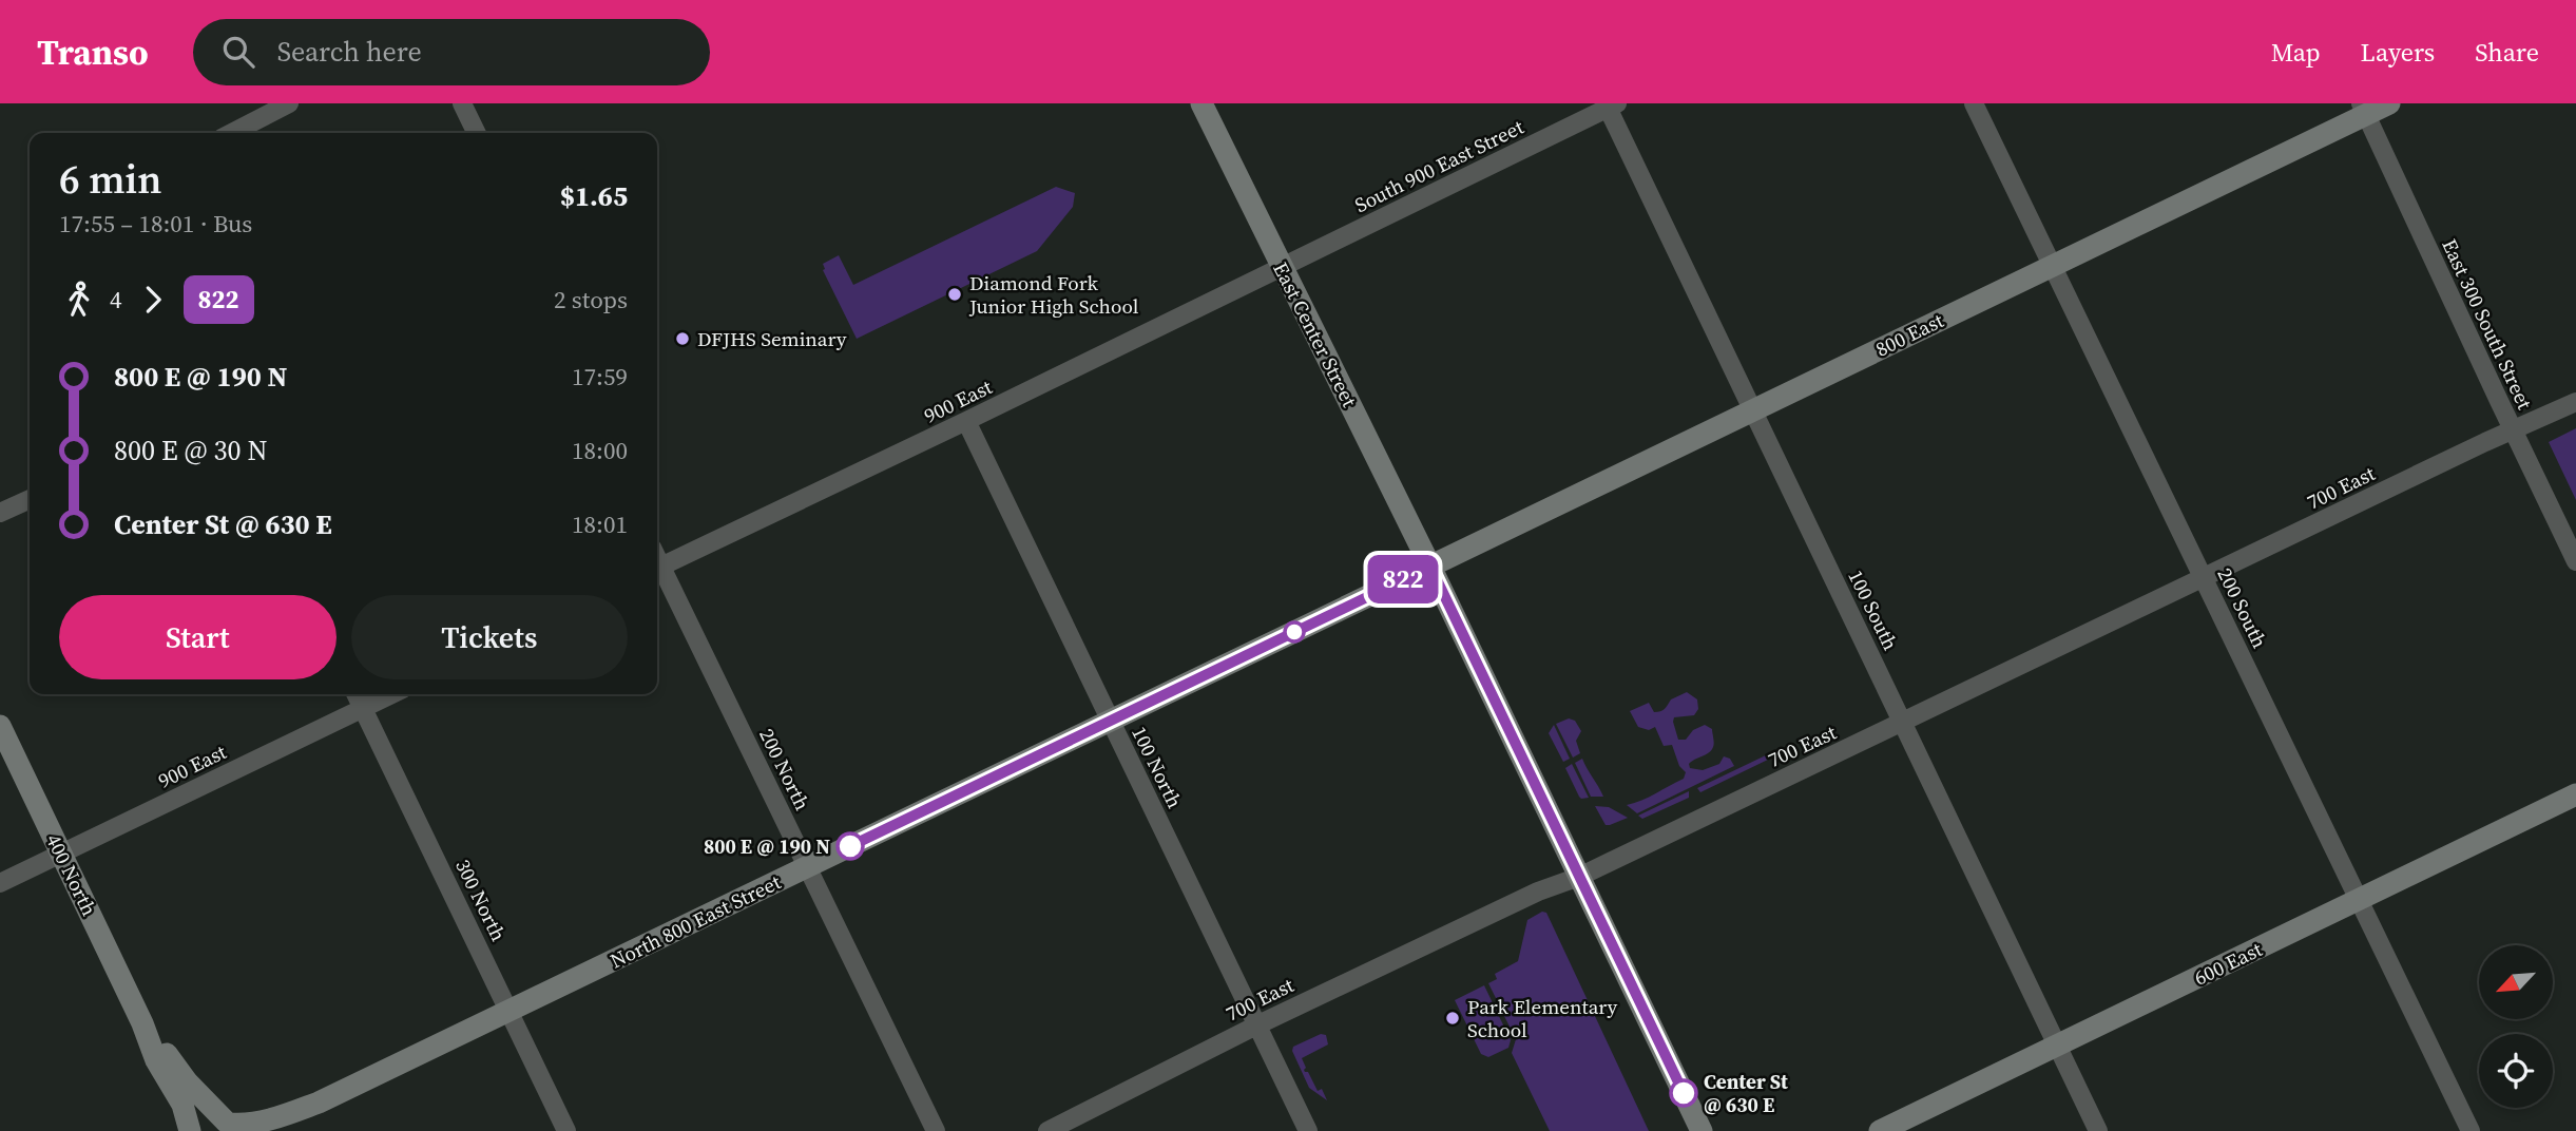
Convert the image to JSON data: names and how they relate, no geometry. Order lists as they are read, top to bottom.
{
  "streets": {
    "street": [
      "South 900 East Street",
      "East 300 South Street",
      "East Center Street",
      "800 East",
      "900 East",
      "700 East",
      "200 South",
      "100 South",
      "100 North",
      "200 North",
      "400 North",
      "300 North",
      "North 800 East Street",
      "600 East"
    ]
  },
  "crossings": [
    ["South 900 East Street", "East Center Street"],
    ["South 900 East Street", "900 East"],
    ["South 900 East Street", "100 South"],
    ["East 300 South Street", "800 East"],
    ["East 300 South Street", "700 East"],
    ["East Center Street", "800 East"],
    ["East Center Street", "900 East"],
    ["East Center Street", "700 East"],
    ["East Center Street", "North 800 East Street"],
    ["800 East", "200 South"],
    ["800 East", "100 South"],
    ["800 East", "North 800 East Street"],
    ["900 East", "100 North"],
    ["900 East", "400 North"],
    ["900 East", "300 North"],
    ["700 East", "200 South"],
    ["700 East", "100 South"],
    ["700 East", "100 North"],
    ["200 South", "600 East"],
    ["100 South", "600 East"],
    ["100 North", "North 800 East Street"],
    ["200 North", "North 800 East Street"],
    ["300 North", "North 800 East Street"]
  ],
  "places": [
    "Diamond Fork Junior High School",
    "DFJHS Seminary",
    "800 E @ 190 N",
    "Park Elementary School",
    "Center St @ 630 E"
  ],
  "lines": ["bus line 822"],
  "north": "bottom left",
  "page": {
    "header": "Transo",
    "search": "Search here",
    "nav": ["Map", "Layers", "Share"],
    "on_map": "822",
    "heading": ["6 min", "17:55 – 18:01 · Bus", "$1.65"],
    "legs": ["4", "822", "2 stops"],
    "list": [
      {
        "name": "800 E @ 190 N",
        "value": "17:59"
      },
      {
        "name": "800 E @ 30 N",
        "value": "18:00"
      },
      {
        "name": "Center St @ 630 E",
        "value": "18:01"
      }
    ],
    "buttons": ["Start", "Tickets"]
  }
}
